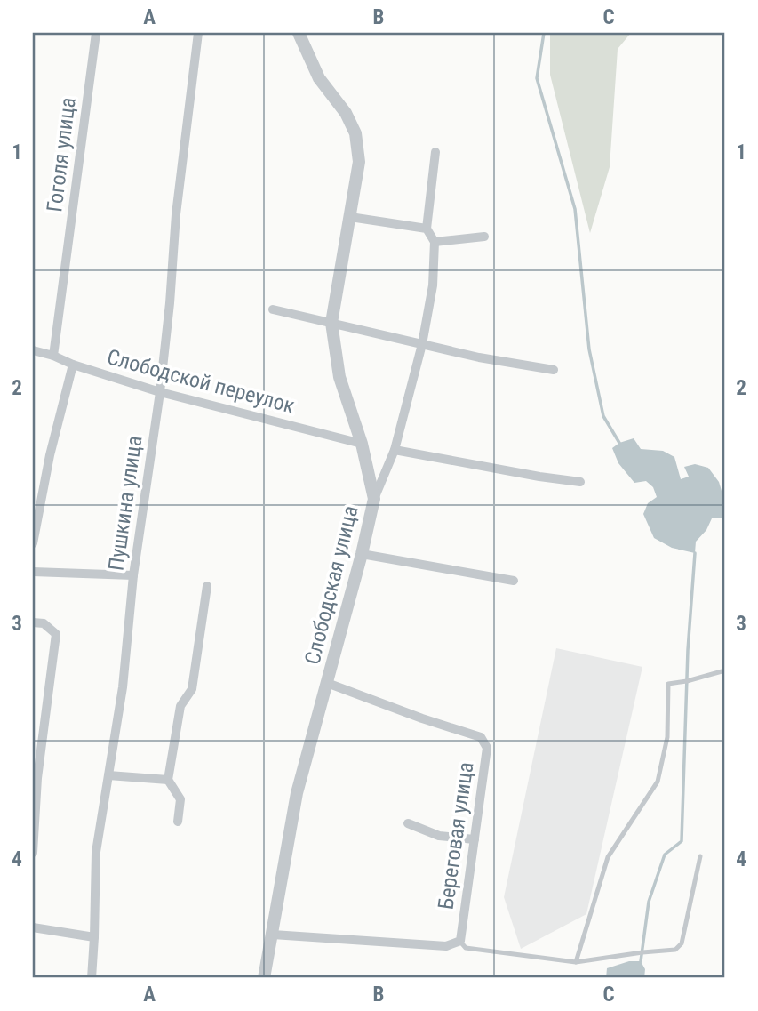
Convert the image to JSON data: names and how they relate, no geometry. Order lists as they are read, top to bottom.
{
  "streets": {
    "street": [
      "Гоголя улица",
      "Слободской переулок",
      "Пушкина улица",
      "Слободская улица",
      "Береговая улица"
    ]
  },
  "crossings": [
    ["Гоголя улица", "Слободской переулок"],
    ["Слободской переулок", "Пушкина улица"],
    ["Слободской переулок", "Слободская улица"],
    ["Слободская улица", "Береговая улица"]
  ],
  "grid": {
    "columns": ["A", "B", "C"],
    "rows": [
      "1",
      "2",
      "3",
      "4"
    ]
  }
}
